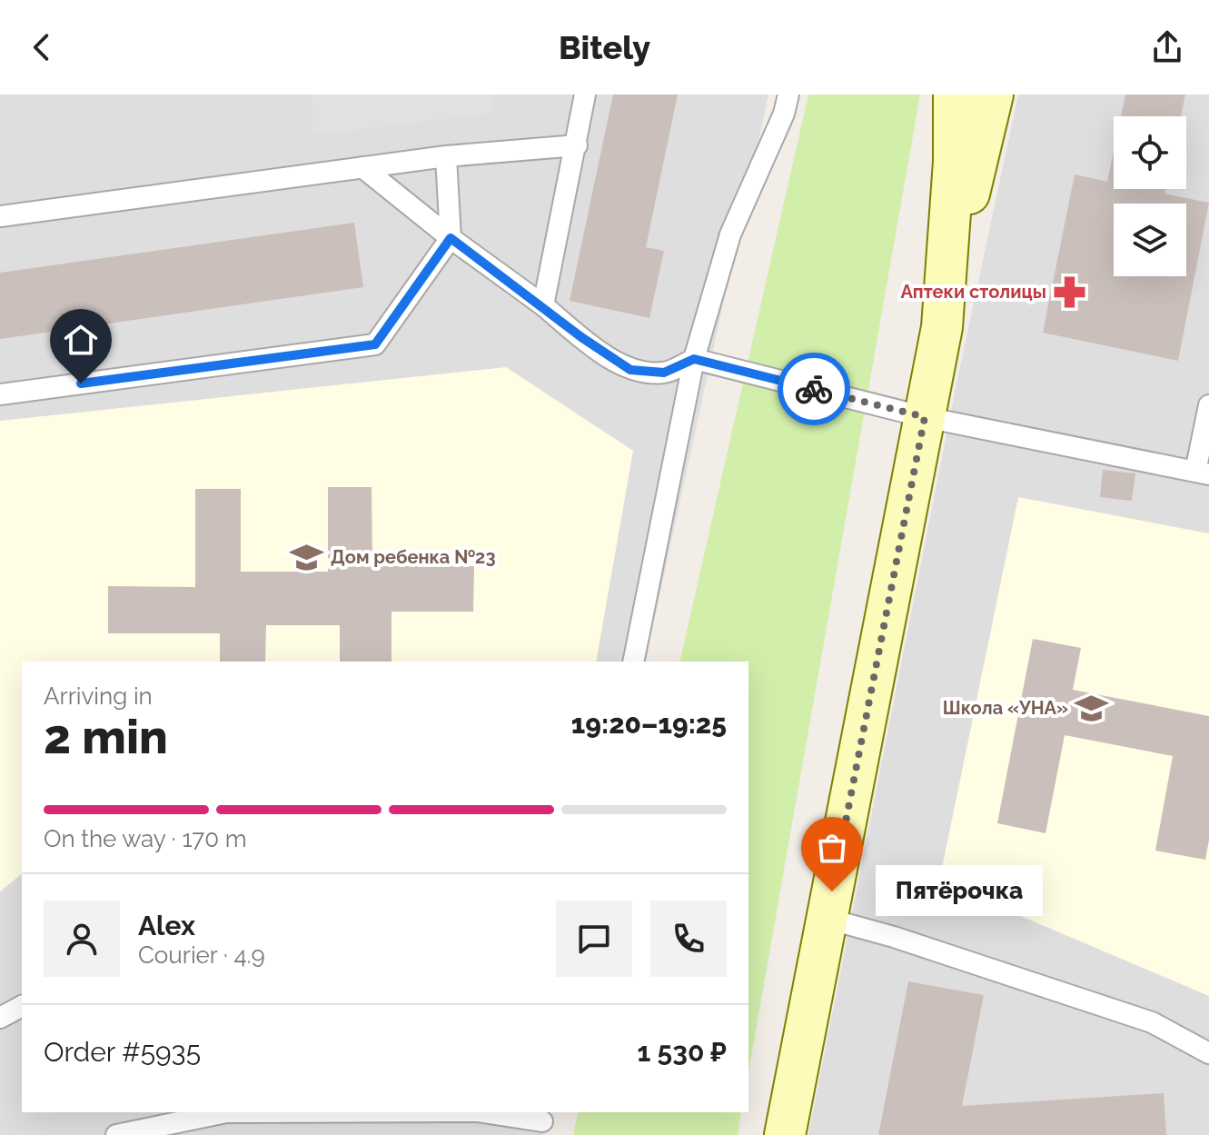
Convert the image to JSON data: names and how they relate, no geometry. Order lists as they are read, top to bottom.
{
  "places": {
    "pharmacy": ["Аптеки столицы"],
    "school or university": ["Дом ребенка №23", "Школа «УНА»"],
    "other": ["Пятёрочка"]
  },
  "page": {
    "header": "Bitely",
    "heading": ["2 min", "Arriving in", "19:20–19:25"],
    "panel": [
      "Alex",
      "Courier · 4.9",
      "Order #5935",
      "1 530 ₽"
    ],
    "bar": "On the way · 170 m",
    "bubble": "Пятёрочка"
  }
}
